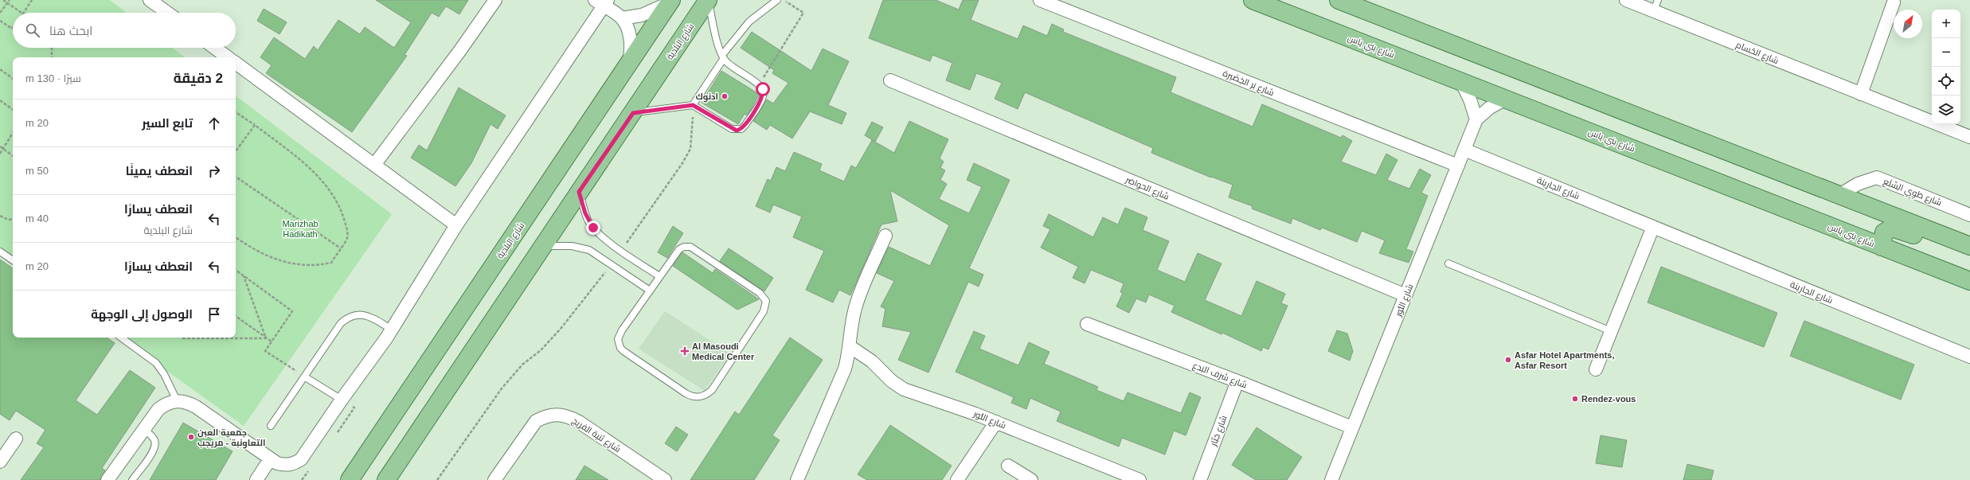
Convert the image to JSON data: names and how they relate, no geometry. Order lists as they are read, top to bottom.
{
  "streets": {
    "main road": ["شارع البلدية", "شارع بني ياس"],
    "street": [
      "شارع الحُسام",
      "شارع بَر الخِضَيرة",
      "شارع الحواضِر",
      "شارع الجارِينة",
      "شارع طَوِي السِّلَع",
      "شارع النُّور",
      "شارع شَرَف البَدع",
      "شارع جَبَّار",
      "شارع ثنية الفريج"
    ]
  },
  "crossings": [
    ["شارع بني ياس", "شارع النُّور"],
    ["شارع بَر الخِضَيرة", "شارع النُّور"],
    ["شارع الحواضِر", "شارع النُّور"],
    ["شارع الجارِينة", "شارع النُّور"],
    ["شارع النُّور", "شارع شَرَف البَدع"],
    ["شارع شَرَف البَدع", "شارع جَبَّار"]
  ],
  "parks": ["Marizhab Hadikath"],
  "places": {
    "other": [
      "ادنوك",
      "Asfar Hotel Apartments, Asfar Resort",
      "Rendez-vous",
      "جمعية العبن التعاونبة - مريجب"
    ],
    "health": ["Al Masoudi Medical Center"]
  },
  "north": "top right",
  "page": {
    "map_buttons": ["+", "−"],
    "search": "ابحث هنا",
    "heading": ["2 دقيقة", "سيرًا · 130 m"],
    "list": [
      ["تابع السير", "20 m"],
      ["انعطف يمينًا", "50 m"],
      ["انعطف يسارًا", "شارع البلدية", "40 m"],
      ["انعطف يسارًا", "20 m"],
      "الوصول إلى الوجهة"
    ]
  }
}
